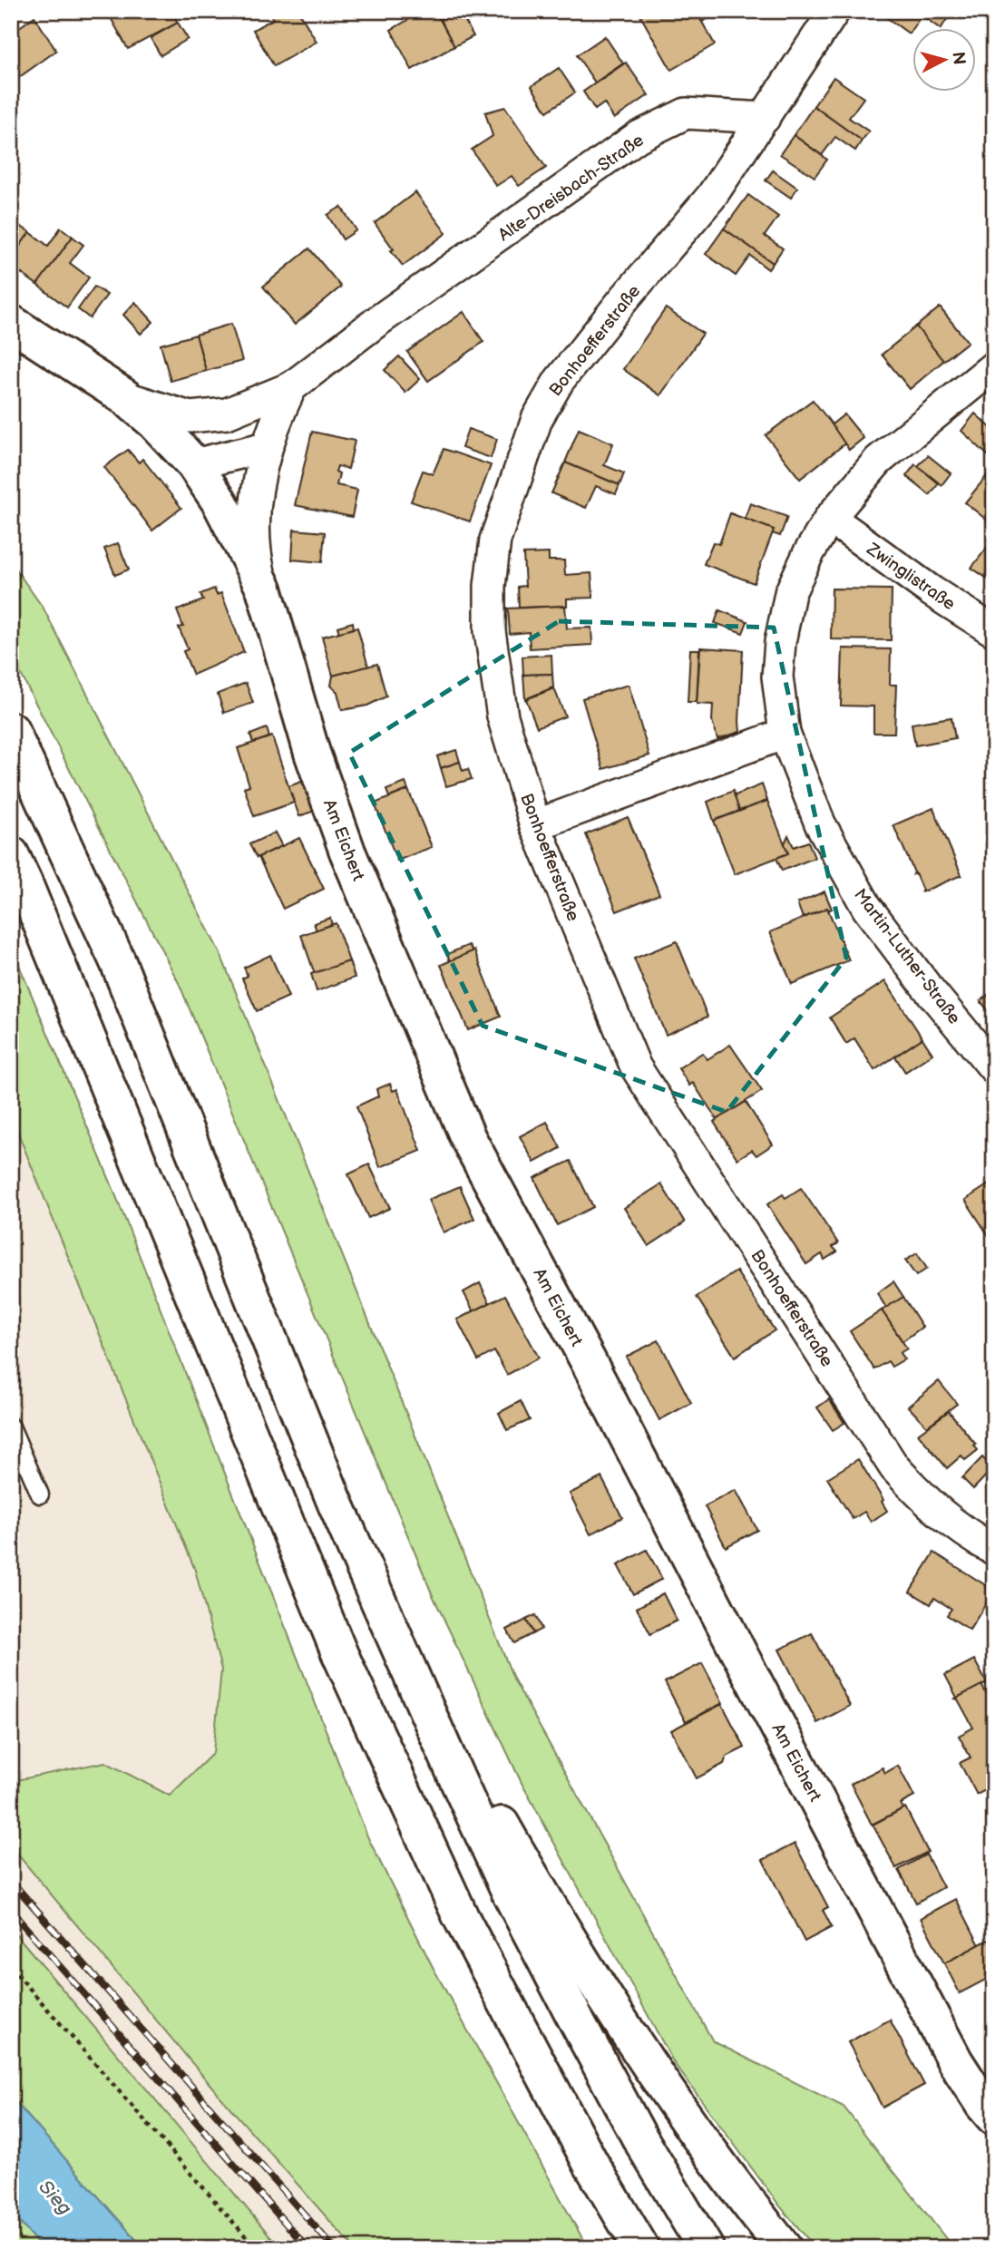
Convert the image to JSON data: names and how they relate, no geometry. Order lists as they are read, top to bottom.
{
  "streets": {
    "main road": ["Alte-Dreisbach-Straße", "Am Eichert"],
    "street": ["Bonhoefferstraße", "Zwinglistraße", "Martin-Luther-Straße"]
  },
  "crossings": [
    ["Alte-Dreisbach-Straße", "Bonhoefferstraße"],
    ["Alte-Dreisbach-Straße", "Am Eichert"],
    ["Zwinglistraße", "Martin-Luther-Straße"]
  ],
  "water": ["Sieg"],
  "north": "right"
}
